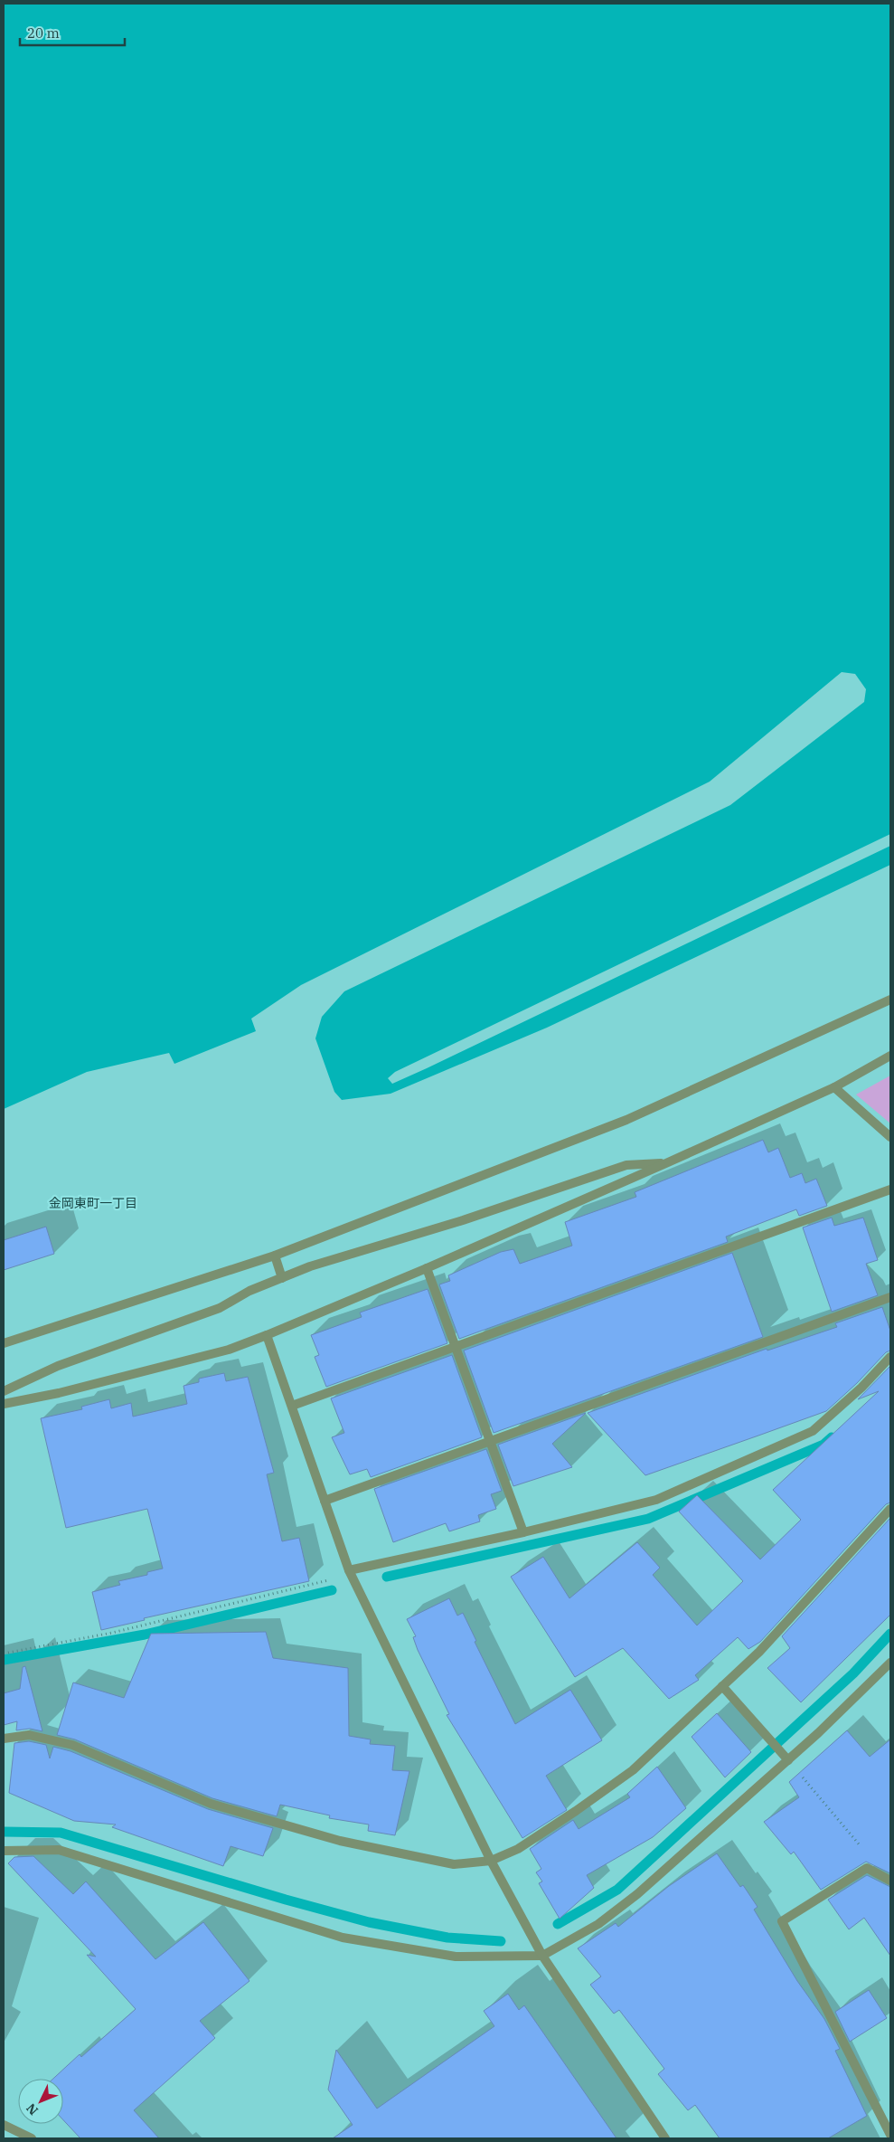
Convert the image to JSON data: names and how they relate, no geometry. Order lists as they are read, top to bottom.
{
  "districts": ["金岡東町一丁目"],
  "scale_bar": "20 m",
  "north": "bottom left"
}
